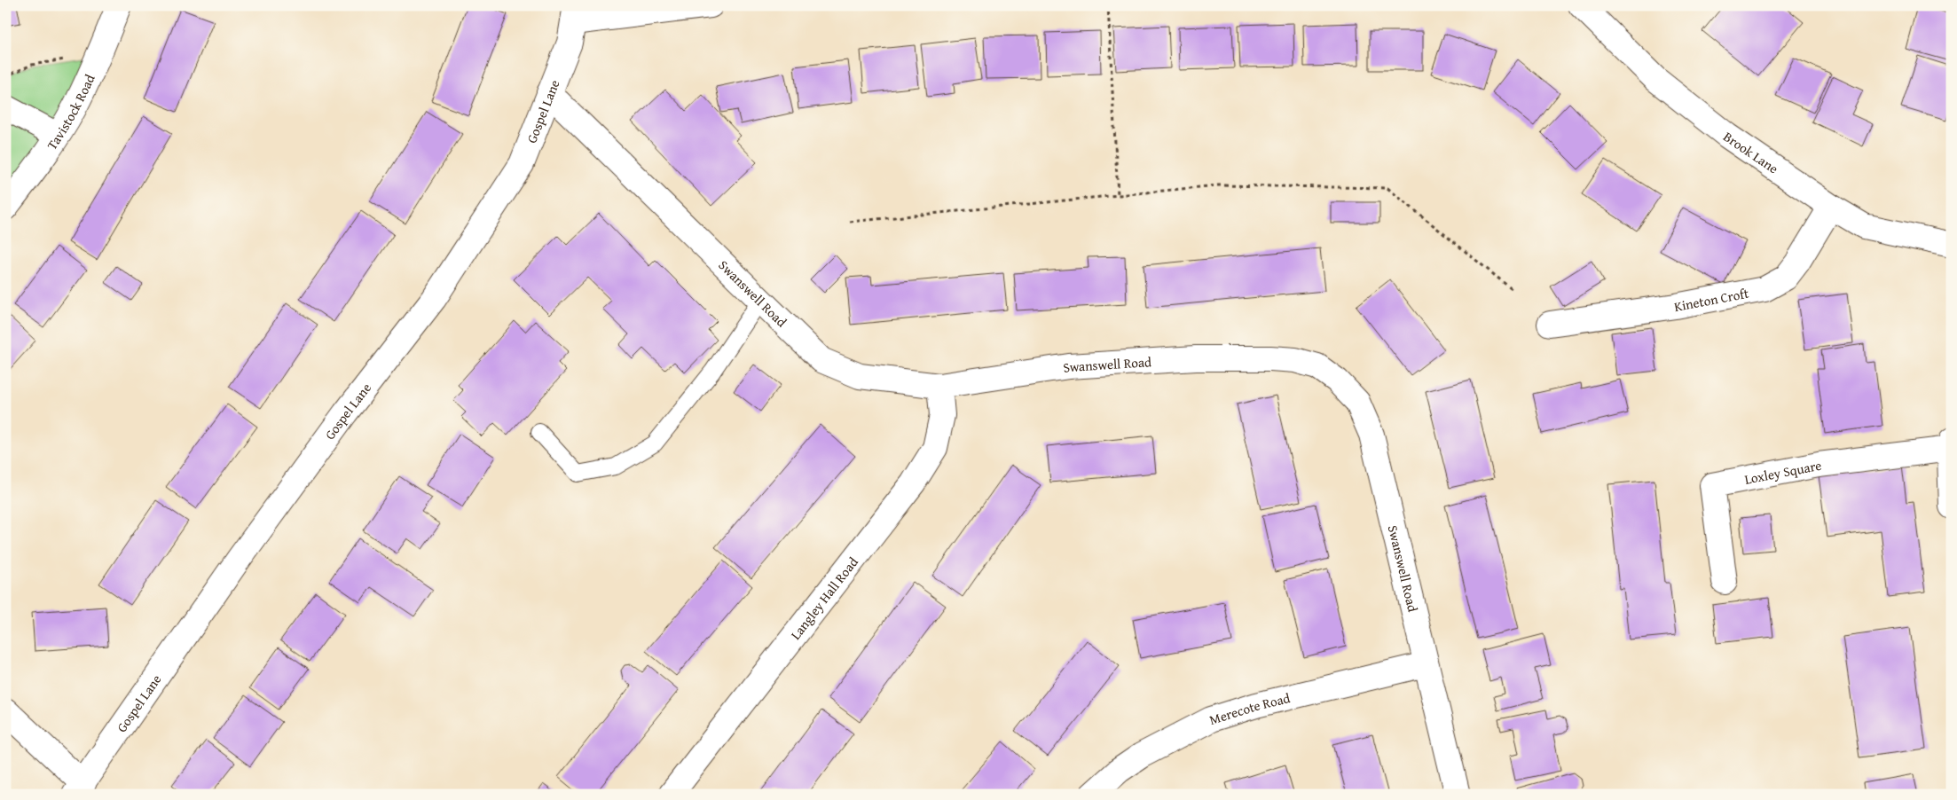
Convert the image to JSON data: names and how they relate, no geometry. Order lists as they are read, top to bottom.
{
  "streets": {
    "street": [
      "Tavistock Road",
      "Gospel Lane",
      "Brook Lane",
      "Swanswell Road",
      "Kineton Croft",
      "Loxley Square",
      "Langley Hall Road",
      "Merecote Road"
    ]
  },
  "crossings": [
    ["Gospel Lane", "Swanswell Road"],
    ["Brook Lane", "Kineton Croft"],
    ["Swanswell Road", "Langley Hall Road"],
    ["Swanswell Road", "Merecote Road"]
  ]
}
